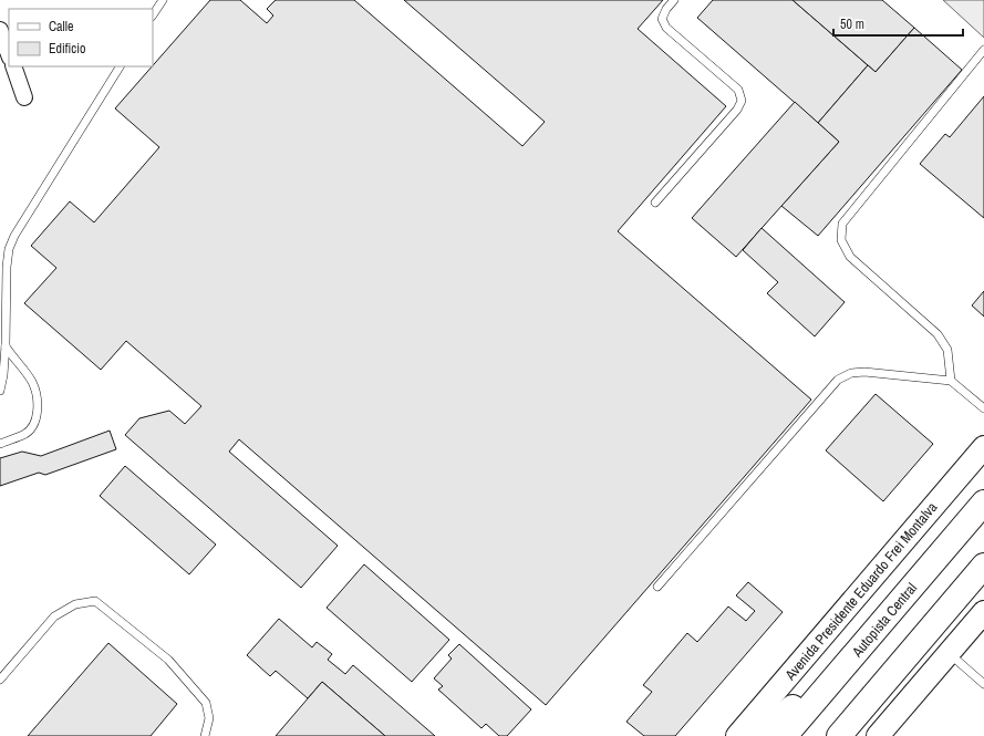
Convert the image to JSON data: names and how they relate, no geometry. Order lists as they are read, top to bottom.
{
  "streets": {
    "highway": ["Autopista Central"],
    "main road": ["Avenida Presidente Eduardo Frei Montalva"]
  },
  "legend": ["Calle", "Edificio"],
  "scale_bar": "50 m"
}
